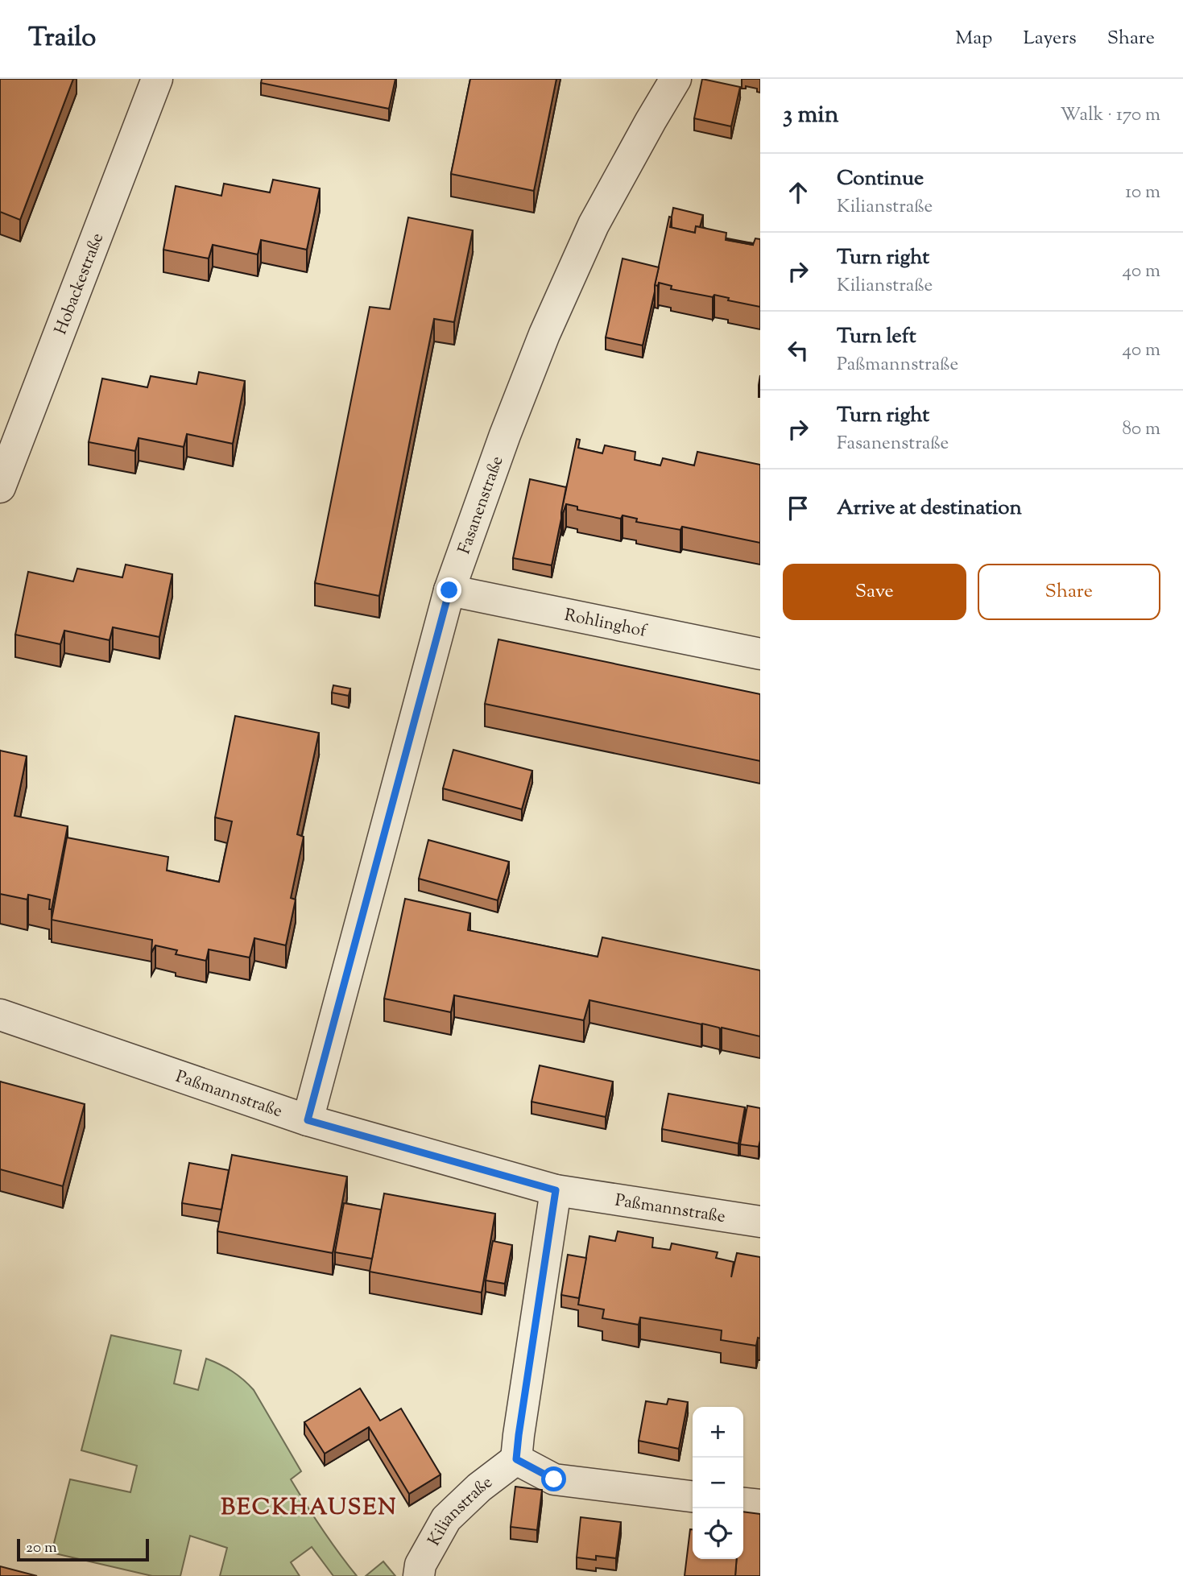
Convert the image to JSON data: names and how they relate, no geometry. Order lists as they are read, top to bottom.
{
  "streets": {
    "street": [
      "Hobackestraße",
      "Fasanenstraße",
      "Rohlinghof",
      "Paßmannstraße",
      "Kilianstraße"
    ]
  },
  "crossings": [
    ["Fasanenstraße", "Rohlinghof"],
    ["Fasanenstraße", "Paßmannstraße"]
  ],
  "districts": ["BECKHAUSEN"],
  "scale_bar": "20 m",
  "page": {
    "header": "Trailo",
    "nav": ["Map", "Layers", "Share"],
    "heading": ["3 min", "Walk · 170 m"],
    "list": [
      ["Continue", "Kilianstraße", "10 m"],
      ["Turn right", "Kilianstraße", "40 m"],
      ["Turn left", "Paßmannstraße", "40 m"],
      ["Turn right", "Fasanenstraße", "80 m"],
      "Arrive at destination"
    ],
    "buttons": ["Save", "Share"],
    "map_buttons": ["+", "−"],
    "scale": "20 m"
  }
}
